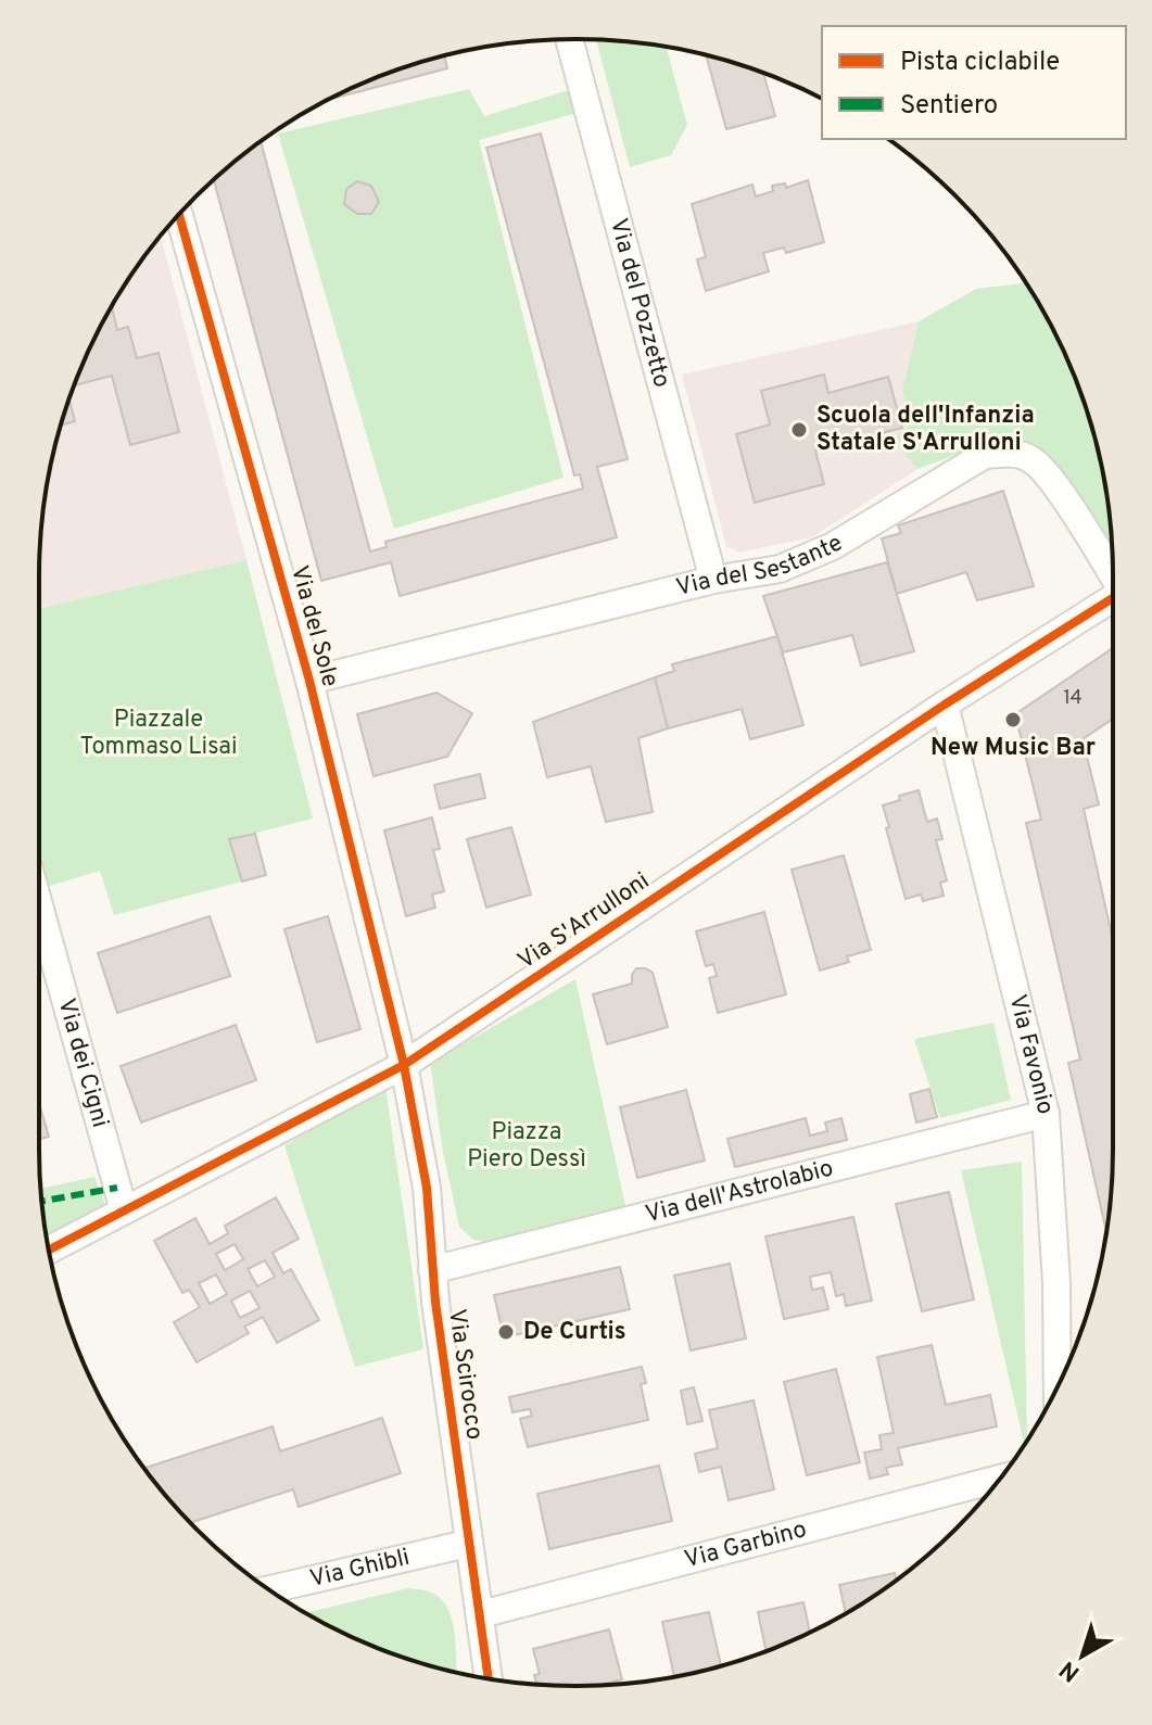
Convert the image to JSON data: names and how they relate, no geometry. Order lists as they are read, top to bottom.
{
  "streets": {
    "street": [
      "Via del Pozzetto",
      "Via del Sestante",
      "Via del Sole",
      "Via S'Arrulloni",
      "Via Favonio",
      "Via dei Cigni",
      "Via dell'Astrolabio",
      "Via Scirocco",
      "Via Garbino",
      "Via Ghibli"
    ]
  },
  "crossings": [
    ["Via del Pozzetto", "Via del Sestante"],
    ["Via del Sestante", "Via del Sole"],
    ["Via del Sole", "Via S'Arrulloni"],
    ["Via del Sole", "Via Scirocco"],
    ["Via S'Arrulloni", "Via Favonio"],
    ["Via S'Arrulloni", "Via dei Cigni"],
    ["Via S'Arrulloni", "Via Scirocco"],
    ["Via Favonio", "Via dell'Astrolabio"],
    ["Via dell'Astrolabio", "Via Scirocco"],
    ["Via Scirocco", "Via Garbino"],
    ["Via Scirocco", "Via Ghibli"]
  ],
  "parks": ["Piazzale Tommaso Lisai", "Piazza Piero Dessì"],
  "places": ["Scuola dell'Infanzia Statale S'Arrulloni", "New Music Bar", "De Curtis"],
  "house_numbers": ["14"],
  "legend": ["Pista ciclabile", "Sentiero"],
  "north": "bottom left"
}
